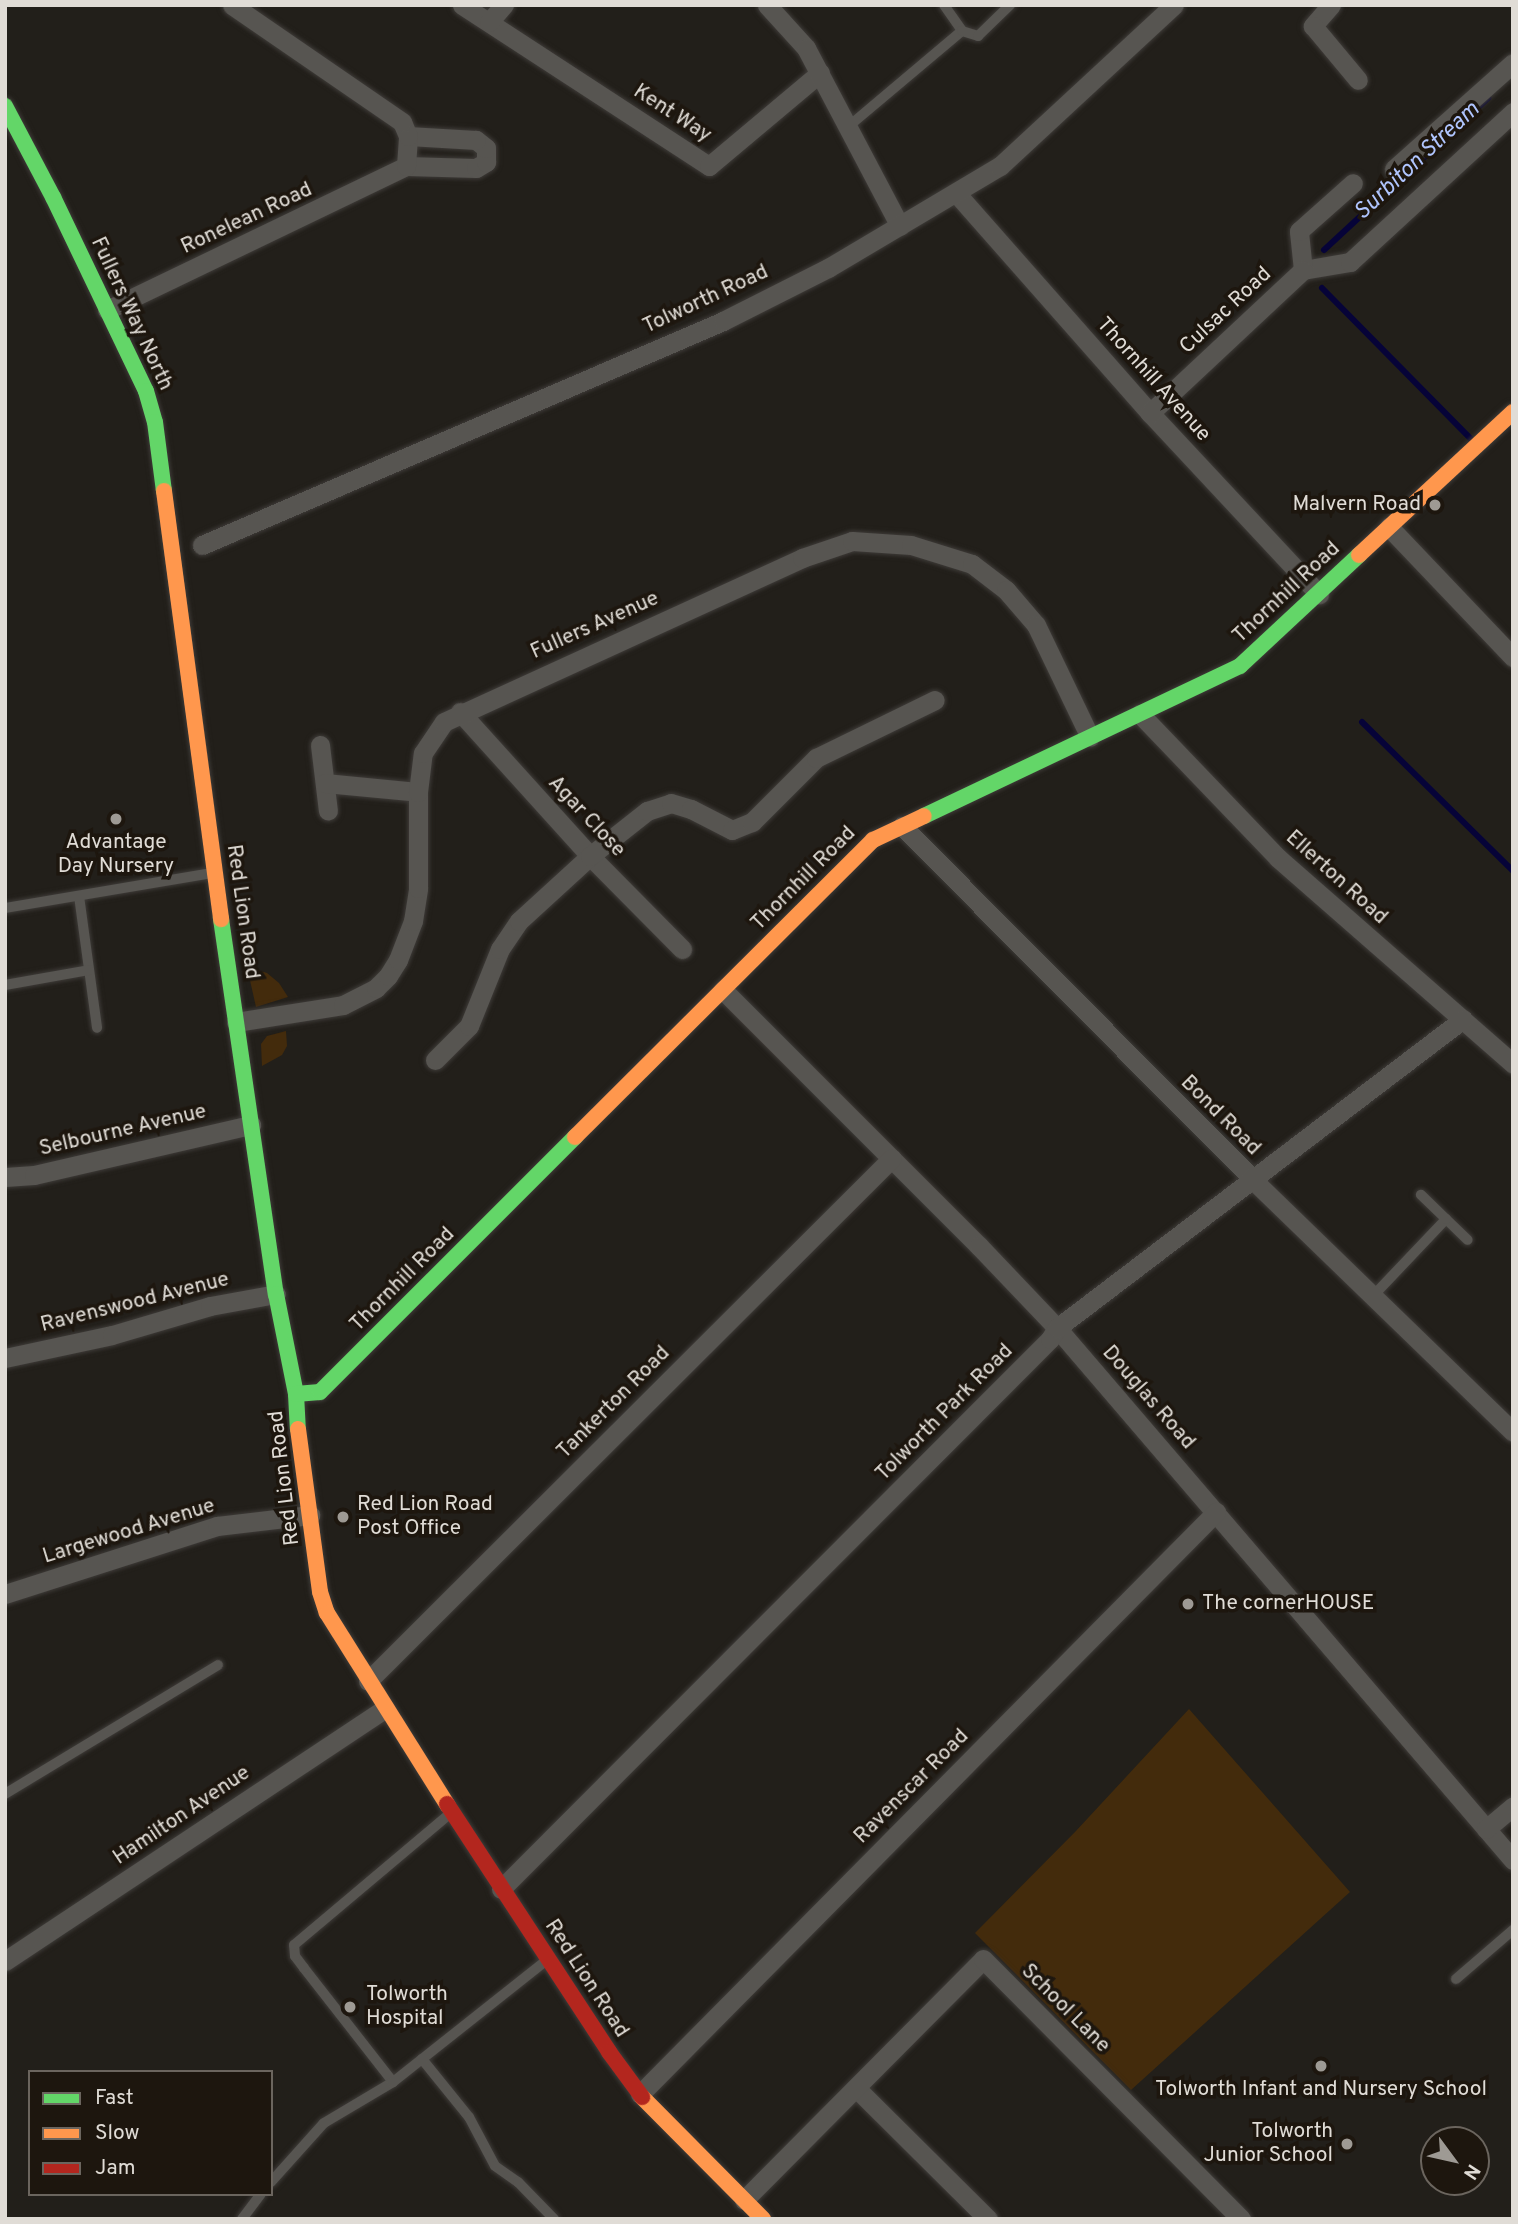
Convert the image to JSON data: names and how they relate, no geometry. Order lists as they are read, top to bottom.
{
  "streets": {
    "street": [
      "Kent Way",
      "Ronelean Road",
      "Tolworth Road",
      "Culsac Road",
      "Fullers Way North",
      "Thornhill Avenue",
      "Thornhill Road",
      "Fullers Avenue",
      "Agar Close",
      "Ellerton Road",
      "Red Lion Road",
      "Bond Road",
      "Selbourne Avenue",
      "Ravenswood Avenue",
      "Douglas Road",
      "Tankerton Road",
      "Tolworth Park Road",
      "Largewood Avenue",
      "Ravenscar Road",
      "Hamilton Avenue",
      "School Lane"
    ]
  },
  "crossings": [
    ["Ronelean Road", "Fullers Way North"],
    ["Tolworth Road", "Thornhill Avenue"],
    ["Culsac Road", "Thornhill Avenue"],
    ["Fullers Way North", "Red Lion Road"],
    ["Thornhill Avenue", "Thornhill Road"],
    ["Thornhill Road", "Fullers Avenue"],
    ["Thornhill Road", "Ellerton Road"],
    ["Thornhill Road", "Red Lion Road"],
    ["Thornhill Road", "Bond Road"],
    ["Thornhill Road", "Douglas Road"],
    ["Fullers Avenue", "Agar Close"],
    ["Fullers Avenue", "Red Lion Road"],
    ["Ellerton Road", "Tolworth Park Road"],
    ["Red Lion Road", "Selbourne Avenue"],
    ["Red Lion Road", "Ravenswood Avenue"],
    ["Red Lion Road", "Tankerton Road"],
    ["Red Lion Road", "Tolworth Park Road"],
    ["Red Lion Road", "Largewood Avenue"],
    ["Red Lion Road", "Ravenscar Road"],
    ["Red Lion Road", "Hamilton Avenue"],
    ["Red Lion Road", "School Lane"],
    ["Bond Road", "Tolworth Park Road"],
    ["Douglas Road", "Tankerton Road"],
    ["Douglas Road", "Tolworth Park Road"],
    ["Douglas Road", "Ravenscar Road"]
  ],
  "water": ["Surbiton Stream"],
  "places": [
    "Malvern Road",
    "Advantage Day Nursery",
    "Red Lion Road Post Office",
    "The cornerHOUSE",
    "Tolworth Hospital",
    "Tolworth Infant and Nursery School",
    "Tolworth Junior School"
  ],
  "legend": ["Fast", "Slow", "Jam"],
  "north": "bottom right"
}
